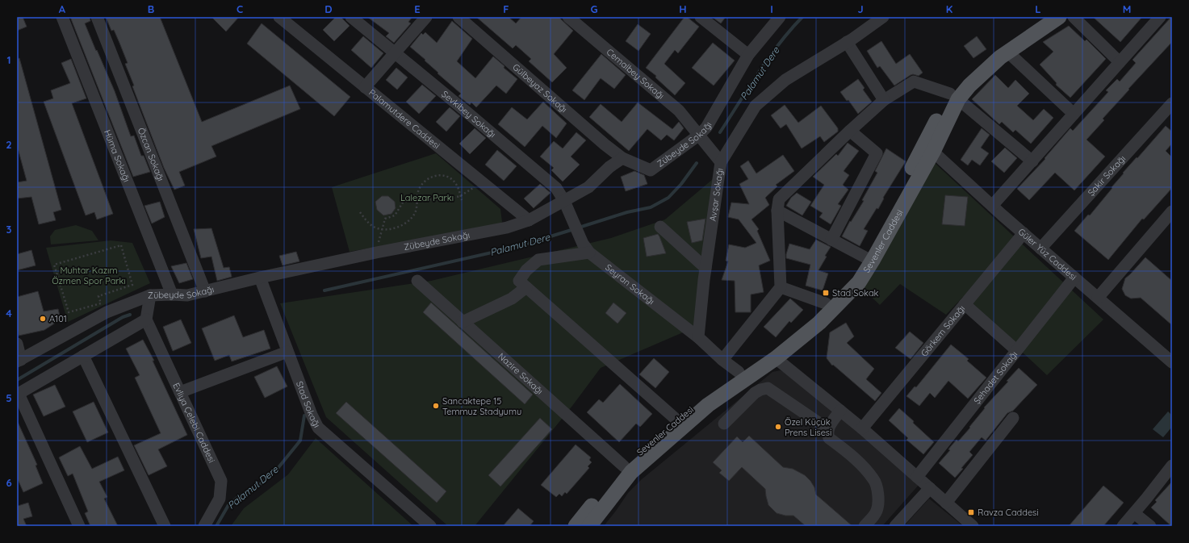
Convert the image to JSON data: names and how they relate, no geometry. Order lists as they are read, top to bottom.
{
  "streets": {
    "main road": ["Sevenler Caddesi"],
    "street": [
      "Cemalbey Sokağı",
      "Gülbeyaz Sokağı",
      "Şevkibey Sokağı",
      "Palamutdere Caddesi",
      "Zübeyde Sokağı",
      "Özcan Sokağı",
      "Hüma Sokağı",
      "Şakir Sokağı",
      "Avşar Sokağı",
      "Güler Yüz Caddesi",
      "Seyran Sokağı",
      "Görkem Sokağı",
      "Nazire Sokağı",
      "Şehadet Sokağı",
      "Stad Sokağı",
      "Evliya Çelebi Caddesi"
    ]
  },
  "crossings": [
    ["Cemalbey Sokağı", "Zübeyde Sokağı"],
    ["Cemalbey Sokağı", "Avşar Sokağı"],
    ["Gülbeyaz Sokağı", "Zübeyde Sokağı"],
    ["Şevkibey Sokağı", "Zübeyde Sokağı"],
    ["Şevkibey Sokağı", "Seyran Sokağı"],
    ["Palamutdere Caddesi", "Zübeyde Sokağı"],
    ["Zübeyde Sokağı", "Özcan Sokağı"],
    ["Zübeyde Sokağı", "Hüma Sokağı"],
    ["Zübeyde Sokağı", "Stad Sokağı"],
    ["Şakir Sokağı", "Güler Yüz Caddesi"],
    ["Avşar Sokağı", "Seyran Sokağı"],
    ["Sevenler Caddesi", "Güler Yüz Caddesi"],
    ["Sevenler Caddesi", "Nazire Sokağı"],
    ["Güler Yüz Caddesi", "Görkem Sokağı"],
    ["Güler Yüz Caddesi", "Şehadet Sokağı"]
  ],
  "water": ["Palamut Dere"],
  "parks": ["Lalezar Parkı", "Muhtar Kazım Özmen Spor Parkı"],
  "places": {
    "transit": ["Stad Sokak", "Ravza Caddesi"],
    "other": ["A101", "Sancaktepe 15 Temmuz Stadyumu", "Özel Küçük Prens Lisesi"]
  },
  "grid": {
    "columns": [
      "A",
      "B",
      "C",
      "D",
      "E",
      "F",
      "G",
      "H",
      "I",
      "J",
      "K",
      "L",
      "M"
    ],
    "rows": [
      "1",
      "2",
      "3",
      "4",
      "5",
      "6"
    ]
  }
}
